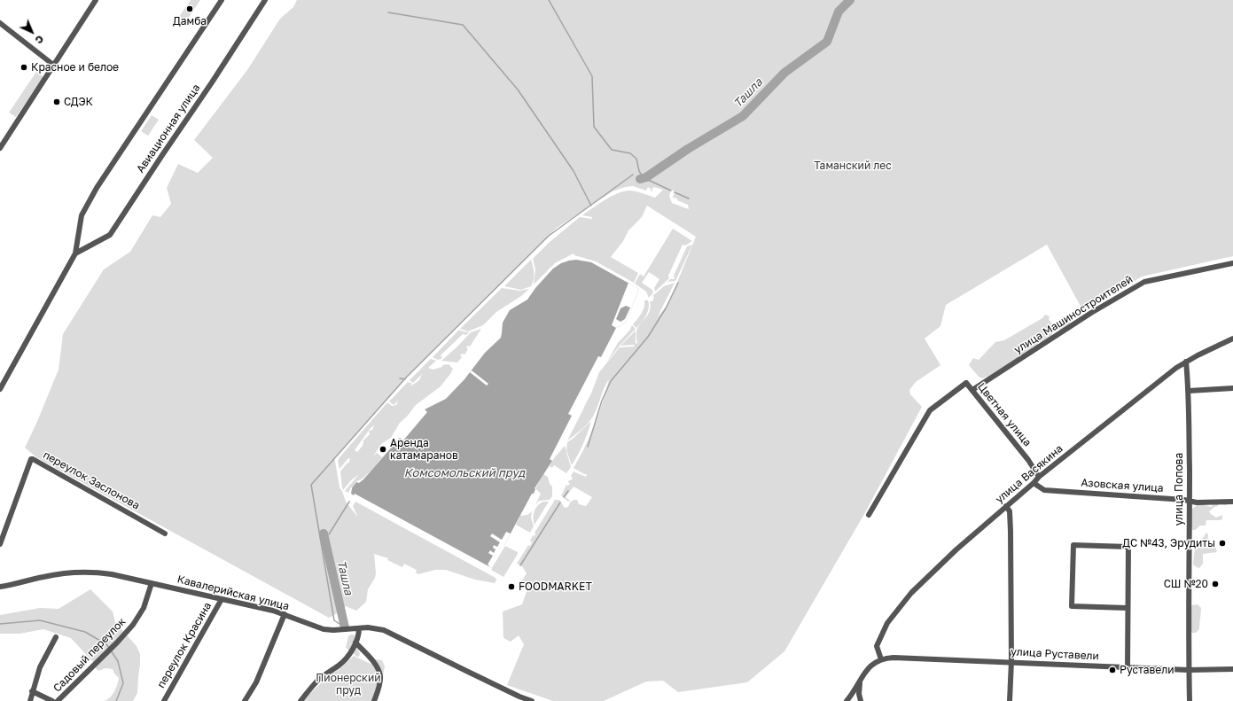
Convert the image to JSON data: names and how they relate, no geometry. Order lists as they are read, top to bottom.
{
  "streets": {
    "street": [
      "Авиационная улица",
      "улица Машиностроителей",
      "Цветная улица",
      "улица Васякина",
      "переулок Заслонова",
      "Азовская улица",
      "улица Попова",
      "Кавалерийская улица",
      "переулок Красина",
      "улица Руставели",
      "Садовый переулок"
    ]
  },
  "crossings": [
    ["улица Машиностроителей", "Цветная улица"],
    ["Цветная улица", "улица Васякина"],
    ["улица Васякина", "Азовская улица"],
    ["улица Васякина", "улица Попова"],
    ["улица Васякина", "улица Руставели"],
    ["Азовская улица", "улица Попова"],
    ["улица Попова", "улица Руставели"],
    ["Кавалерийская улица", "переулок Красина"],
    ["Кавалерийская улица", "Садовый переулок"]
  ],
  "water": ["Ташла", "Комсомольский пруд"],
  "parks": ["Таманский лес", "Пионерский пруд"],
  "places": [
    "Дамба",
    "Красное и белое",
    "СДЭК",
    "Аренда катамаранов",
    "ДС №43, Эрудиты",
    "СШ №20",
    "FOODMARKET",
    "Руставели"
  ],
  "north": "bottom right"
}
